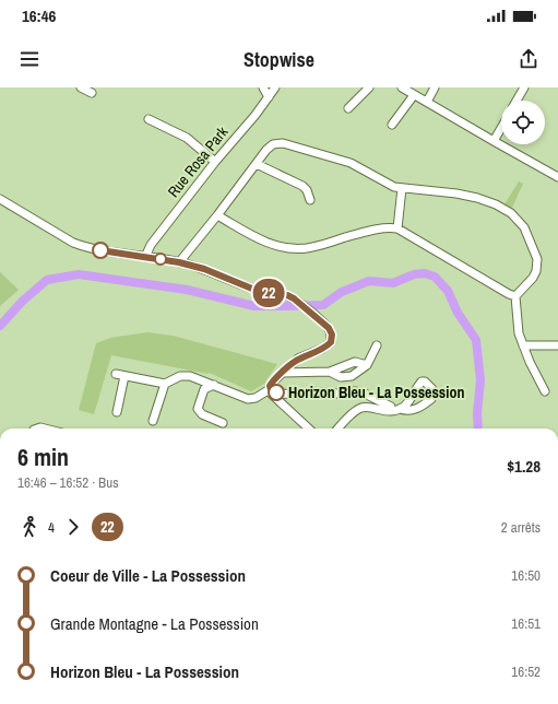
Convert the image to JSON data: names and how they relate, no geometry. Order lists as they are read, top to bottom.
{
  "streets": {
    "street": ["Rue Rosa Park"]
  },
  "places": ["Horizon Bleu - La Possession"],
  "lines": ["bus line 22"],
  "page": {
    "status": "16:46",
    "header": "Stopwise",
    "on_map": "22",
    "heading": ["6 min", "16:46 – 16:52 · Bus", "$1.28"],
    "legs": ["4", "22", "2 arrêts"],
    "list": [
      {
        "name": "Coeur de Ville - La Possession",
        "value": "16:50"
      },
      {
        "name": "Grande Montagne - La Possession",
        "value": "16:51"
      },
      {
        "name": "Horizon Bleu - La Possession",
        "value": "16:52"
      }
    ]
  }
}
